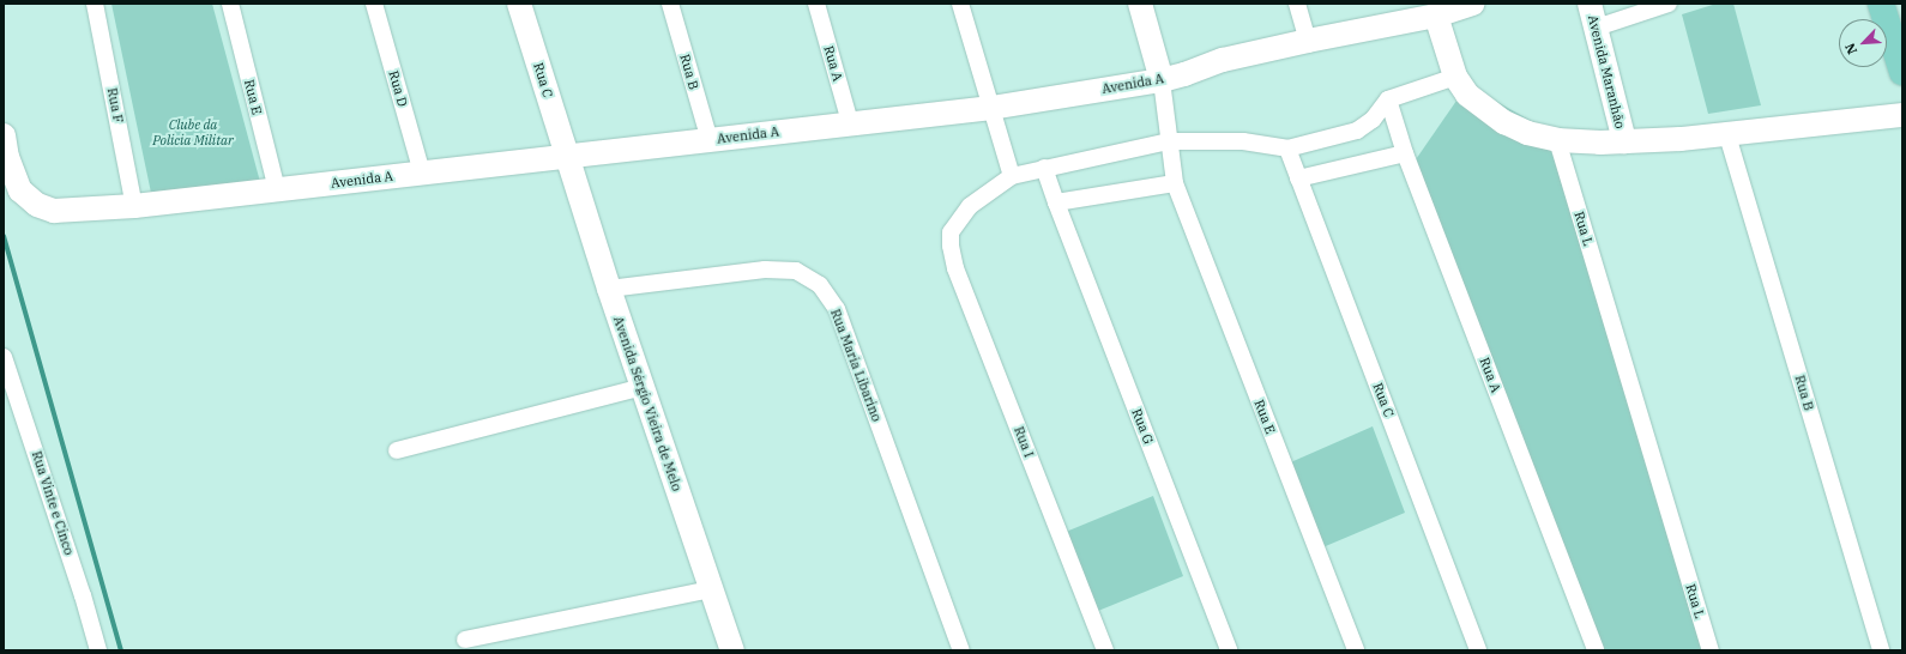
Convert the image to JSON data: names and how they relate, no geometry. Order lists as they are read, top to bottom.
{
  "streets": {
    "street": [
      "Rua A",
      "Rua B",
      "Avenida Maranhão",
      "Rua C",
      "Avenida A",
      "Rua D",
      "Rua E",
      "Rua F",
      "Rua L",
      "Rua Maria Libarino",
      "Avenida Sérgio Vieira de Melo",
      "Rua G",
      "Rua I",
      "Rua Vinte e Cinco"
    ]
  },
  "crossings": [
    ["Rua A", "Avenida A"],
    ["Rua B", "Avenida A"],
    ["Rua C", "Avenida A"],
    ["Rua C", "Avenida Sérgio Vieira de Melo"],
    ["Avenida A", "Rua D"],
    ["Avenida A", "Rua E"],
    ["Avenida A", "Rua F"],
    ["Avenida A", "Avenida Sérgio Vieira de Melo"],
    ["Rua Maria Libarino", "Avenida Sérgio Vieira de Melo"]
  ],
  "parks": ["Clube da Policia Militar"],
  "north": "bottom left"
}
